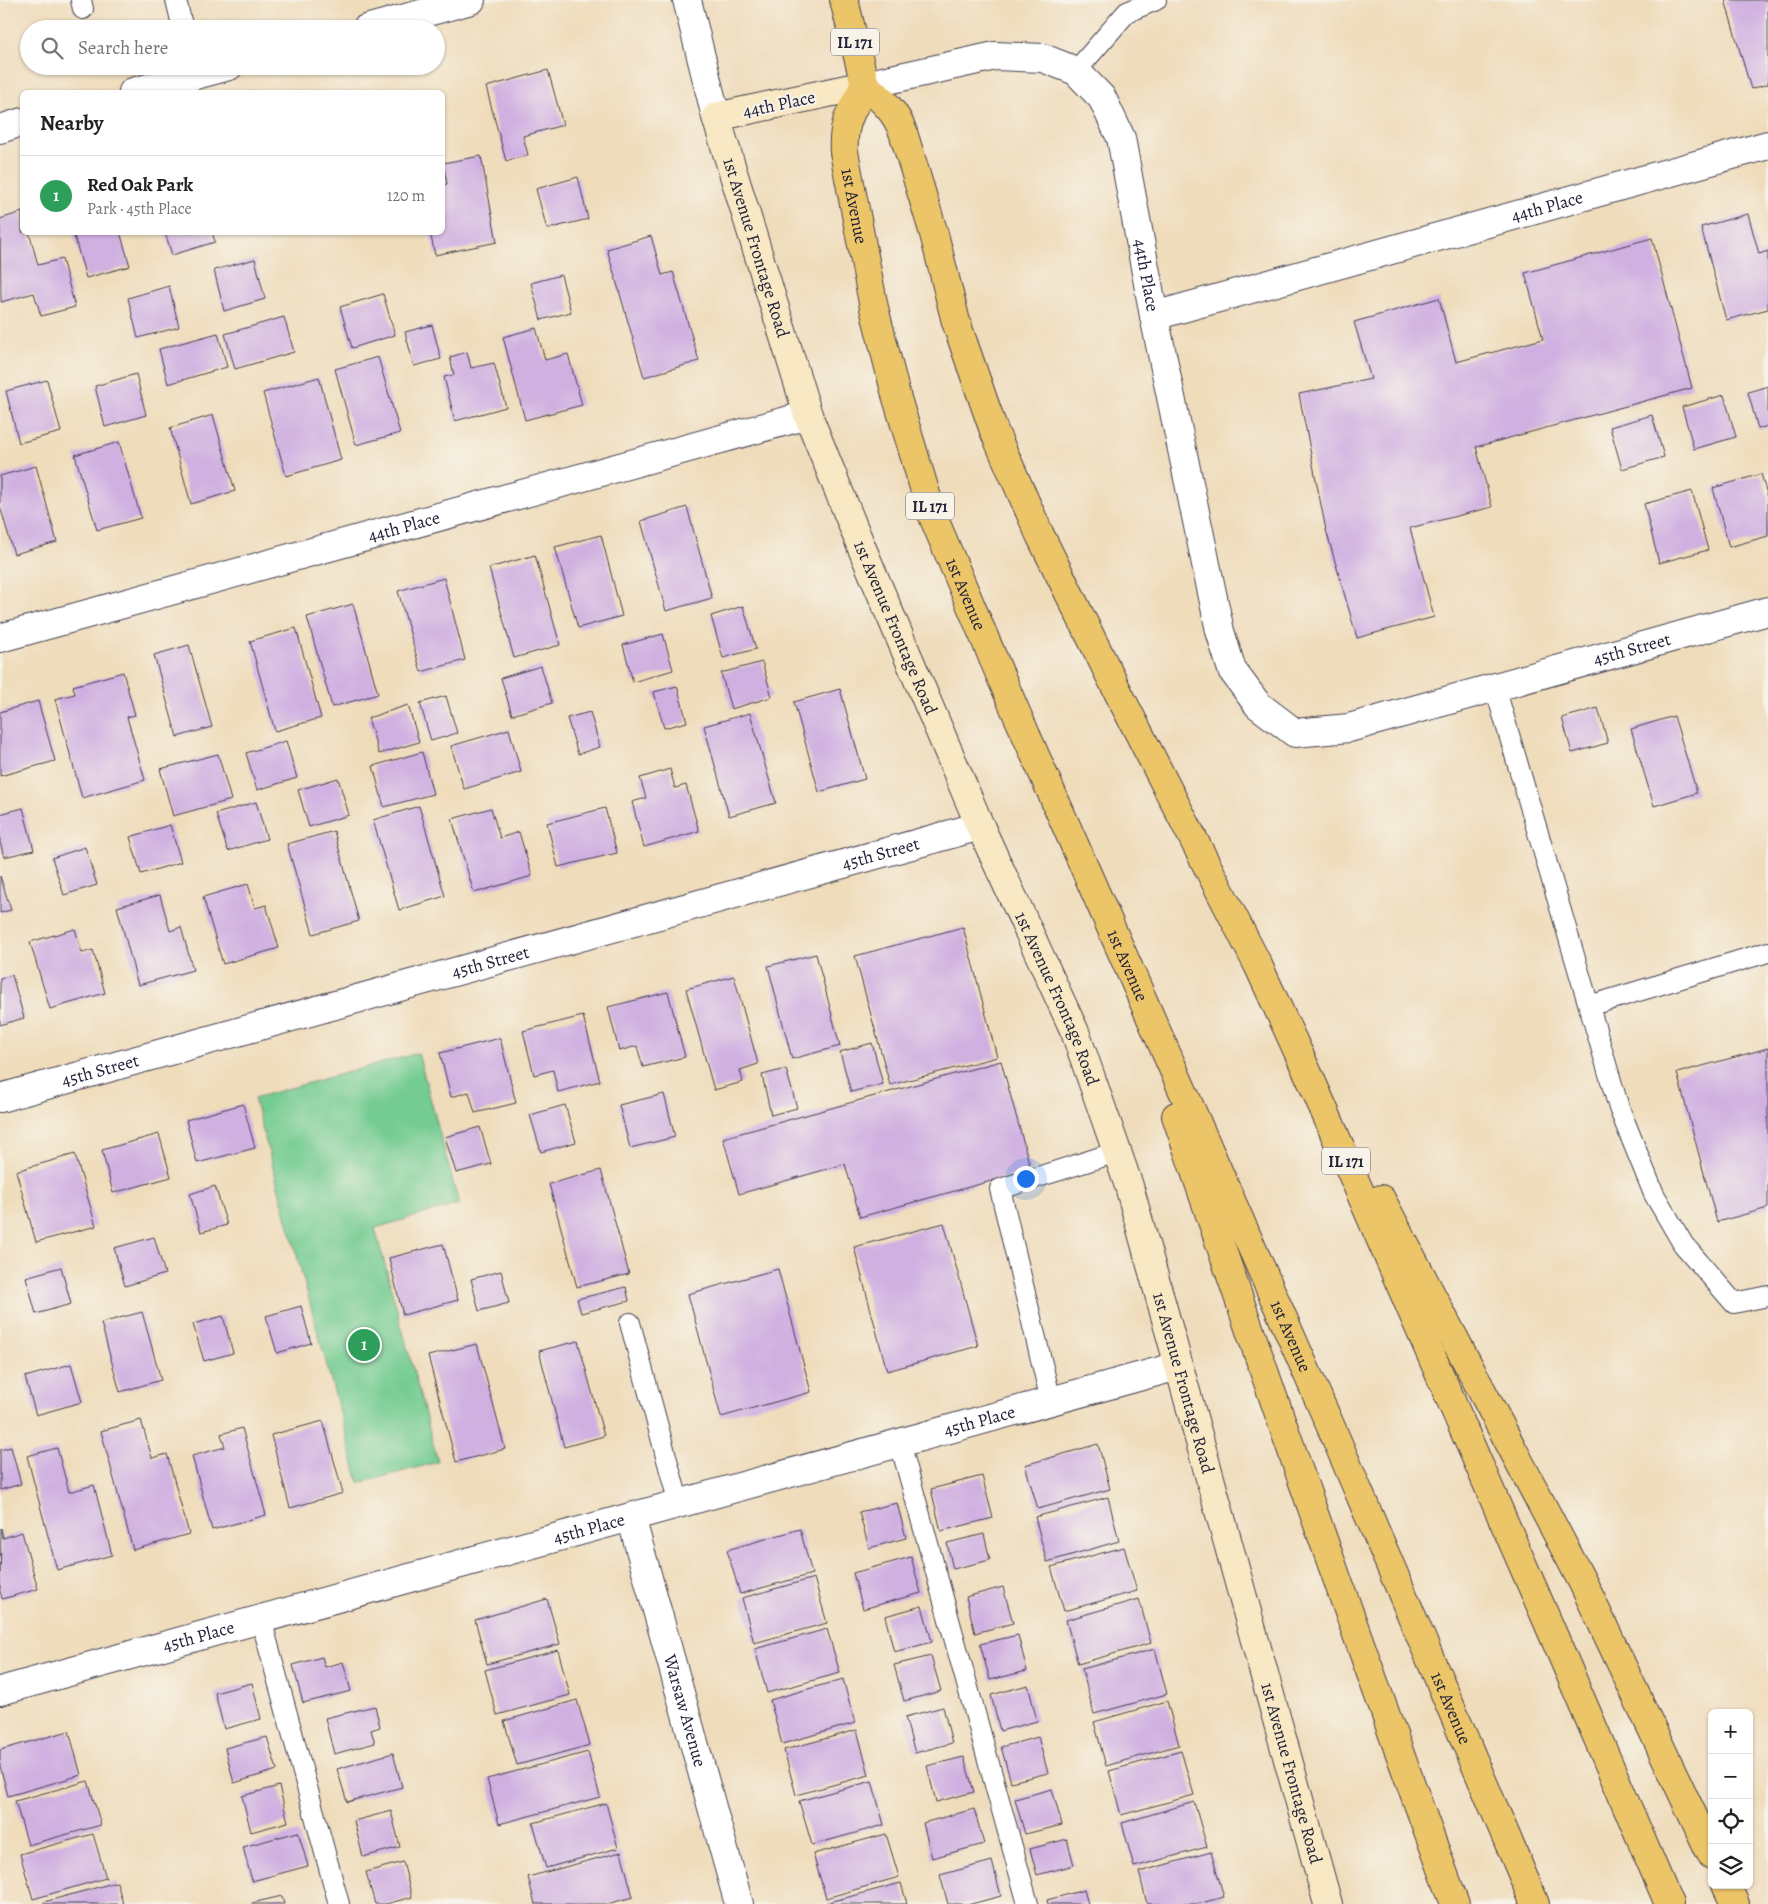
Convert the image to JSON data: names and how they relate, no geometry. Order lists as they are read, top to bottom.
{
  "streets": {
    "main road": ["IL 171", "1st Avenue"],
    "street": [
      "44th Place",
      "1st Avenue Frontage Road",
      "45th Street",
      "45th Place",
      "Warsaw Avenue"
    ]
  },
  "crossings": [
    ["IL 171", "44th Place"],
    ["IL 171", "1st Avenue"],
    ["44th Place", "1st Avenue"],
    ["44th Place", "1st Avenue Frontage Road"],
    ["44th Place", "45th Street"],
    ["1st Avenue Frontage Road", "45th Street"],
    ["1st Avenue Frontage Road", "45th Place"],
    ["45th Place", "Warsaw Avenue"]
  ],
  "page": {
    "search": "Search here",
    "heading": "Nearby",
    "list": [
      {
        "mark": "1",
        "name": "Red Oak Park",
        "note": "Park · 45th Place",
        "value": "120 m"
      }
    ],
    "pins": "1",
    "map_buttons": ["+", "−"]
  }
}
